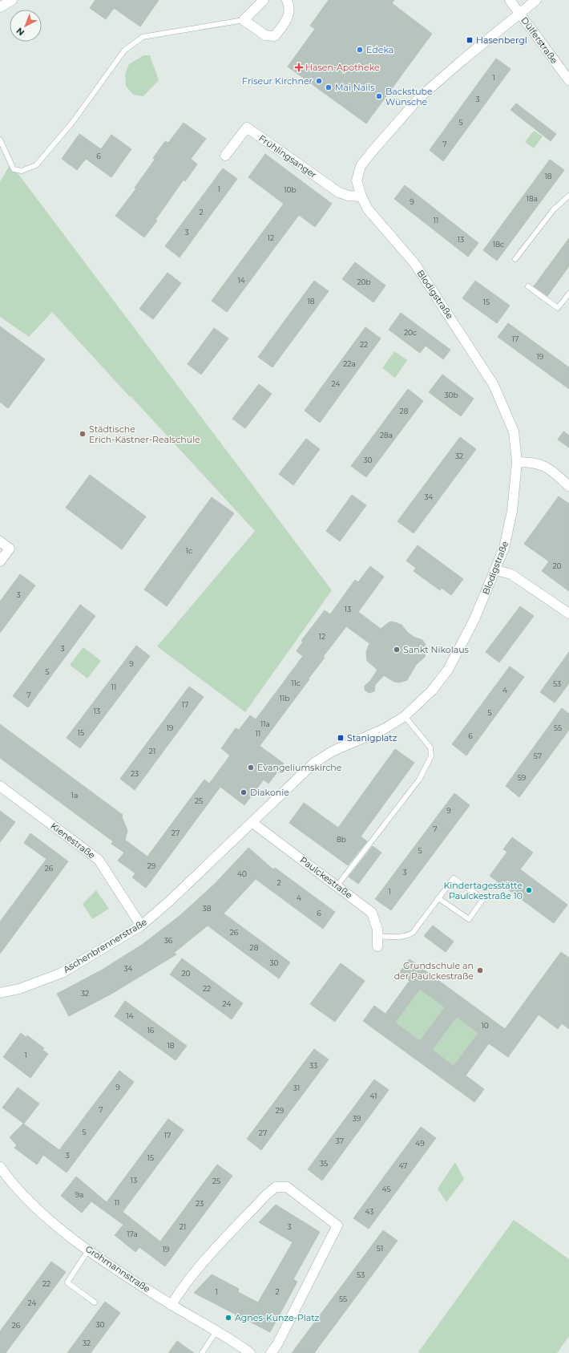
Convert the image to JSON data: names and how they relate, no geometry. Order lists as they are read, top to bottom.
{
  "streets": {
    "street": [
      "Dülferstraße",
      "Frühlingsanger",
      "Blodigstraße",
      "Kienestraße",
      "Paulckestraße",
      "Aschenbrennerstraße",
      "Grohmannstraße"
    ]
  },
  "crossings": [
    ["Dülferstraße", "Blodigstraße"],
    ["Frühlingsanger", "Blodigstraße"],
    ["Kienestraße", "Aschenbrennerstraße"],
    ["Paulckestraße", "Aschenbrennerstraße"]
  ],
  "places": {
    "transit": ["Hasenbergl", "Stanigplatz"],
    "other": [
      "Edeka",
      "Friseur Kirchner",
      "Mai Nails",
      "Backstube Wünsche",
      "Städtische Erich-Kästner-Realschule",
      "Sankt Nikolaus",
      "Evangeliumskirche",
      "Diakonie",
      "Kindertagesstätte Paulckestraße 10",
      "Grundschule an der Paulckestraße",
      "Agnes-Kunze-Platz"
    ],
    "health": ["Hasen-Apotheke"]
  },
  "house_numbers": [
    "1",
    "3",
    "5",
    "7",
    "6",
    "18",
    "1",
    "10b",
    "18a",
    "9",
    "2",
    "11",
    "3",
    "12",
    "13",
    "18c",
    "14",
    "20b",
    "18",
    "15",
    "20c",
    "17",
    "22",
    "19",
    "22a",
    "24",
    "30b",
    "28",
    "28a",
    "32",
    "30",
    "34",
    "1c",
    "20",
    "3",
    "13",
    "12",
    "3",
    "9",
    "5",
    "11c",
    "53",
    "11",
    "4",
    "7",
    "11b",
    "17",
    "13",
    "5",
    "11a",
    "19",
    "55",
    "15",
    "11",
    "6",
    "21",
    "57",
    "23",
    "59",
    "1a",
    "25",
    "9",
    "7",
    "27",
    "8b",
    "5",
    "29",
    "26",
    "3",
    "40",
    "2",
    "1",
    "4",
    "38",
    "6",
    "26",
    "36",
    "28",
    "30",
    "34",
    "20",
    "22",
    "32",
    "24",
    "14",
    "10",
    "16",
    "18",
    "1",
    "33",
    "9",
    "31",
    "41",
    "7",
    "29",
    "39",
    "5",
    "27",
    "17",
    "37",
    "49",
    "3",
    "15",
    "35",
    "47",
    "13",
    "25",
    "45",
    "9a",
    "11",
    "23",
    "43",
    "21",
    "3",
    "17a",
    "51",
    "19",
    "53",
    "22",
    "1",
    "2",
    "55",
    "24",
    "30",
    "26",
    "32"
  ],
  "north": "bottom left"
}
